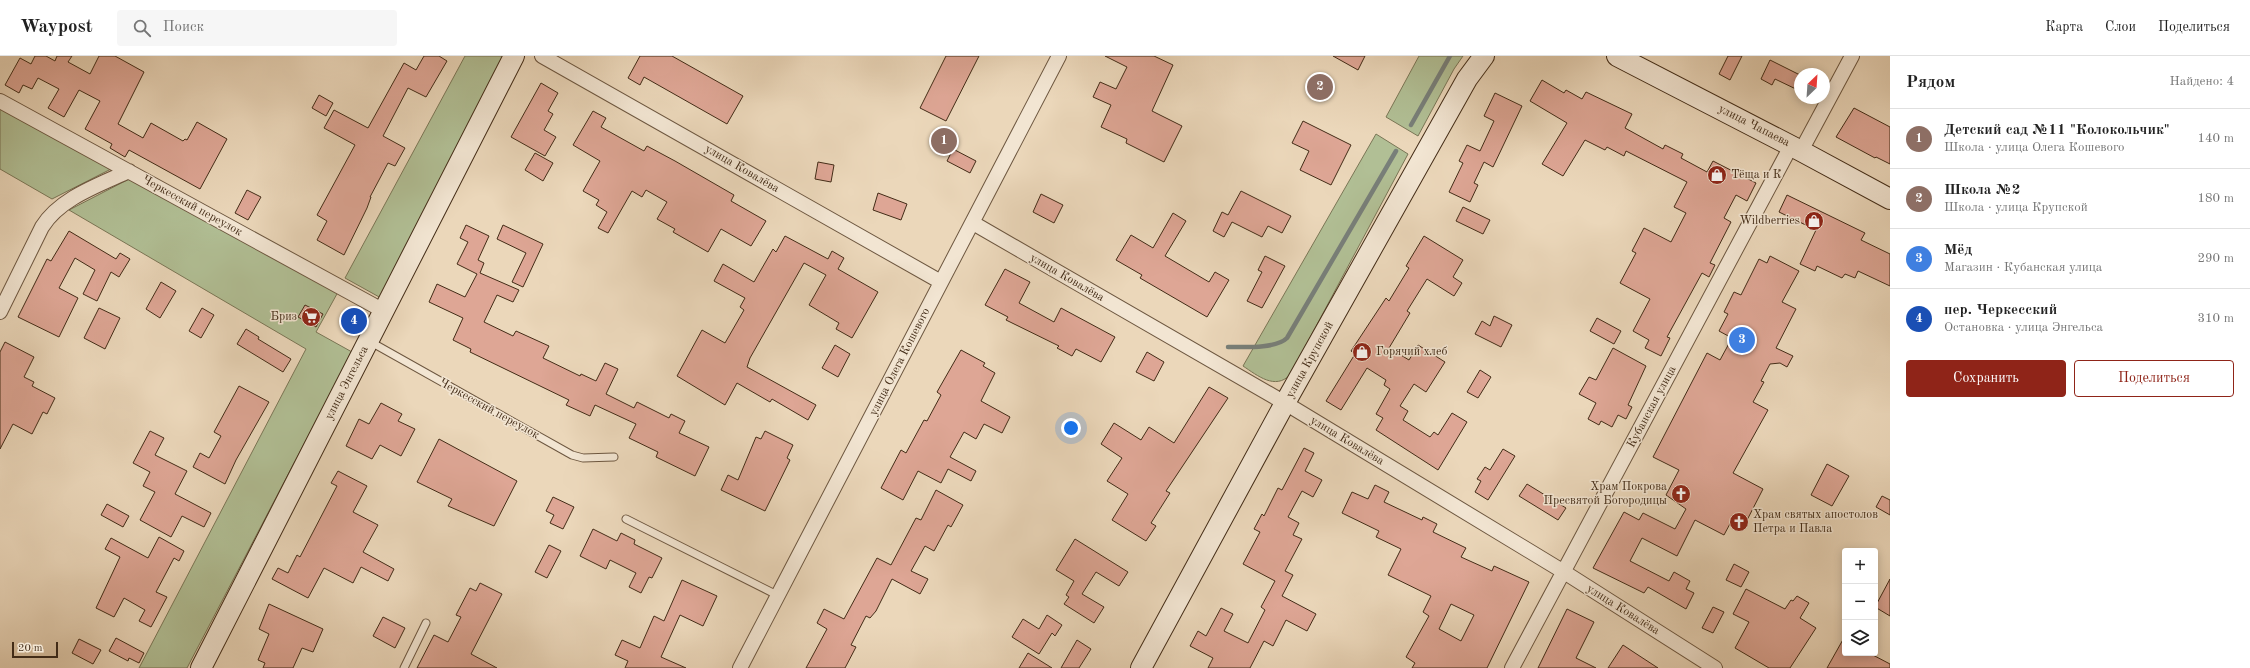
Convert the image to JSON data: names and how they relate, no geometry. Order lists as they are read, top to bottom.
{
  "streets": {
    "street": [
      "улица Чапаева",
      "улица Ковалёва",
      "Черкесский переулок",
      "улица Крупской",
      "улица Олега Кошевого",
      "улица Энгельса",
      "Кубанская улица"
    ]
  },
  "crossings": [
    ["улица Чапаева", "Кубанская улица"],
    ["улица Ковалёва", "улица Крупской"],
    ["улица Ковалёва", "улица Олега Кошевого"],
    ["улица Ковалёва", "Кубанская улица"],
    ["Черкесский переулок", "улица Энгельса"]
  ],
  "places": {
    "shop": ["Тёща и К", "Wildberries", "Горячий хлеб"],
    "supermarket": ["Бриз"],
    "church": ["Храм Покрова Пресвятой Богородицы", "Храм святых апостолов Петра и Павла"]
  },
  "scale_bar": "20 m",
  "north": "top right",
  "page": {
    "header": "Waypost",
    "search": "Поиск",
    "nav": ["Карта", "Слои", "Поделиться"],
    "heading": ["Рядом", "Найдено: 4"],
    "pins": [
      "2",
      "1",
      "4",
      "3"
    ],
    "list": [
      {
        "mark": "1",
        "name": "Детский сад №11 \"Колокольчик\"",
        "note": "Школа · улица Олега Кошевого",
        "value": "140 m"
      },
      {
        "mark": "2",
        "name": "Школа №2",
        "note": "Школа · улица Крупской",
        "value": "180 m"
      },
      {
        "mark": "3",
        "name": "Мёд",
        "note": "Магазин · Кубанская улица",
        "value": "290 m"
      },
      {
        "mark": "4",
        "name": "пер. Черкесский",
        "note": "Остановка · улица Энгельса",
        "value": "310 m"
      }
    ],
    "buttons": ["Сохранить", "Поделиться"],
    "map_buttons": ["+", "−"],
    "scale": "20 m"
  }
}
